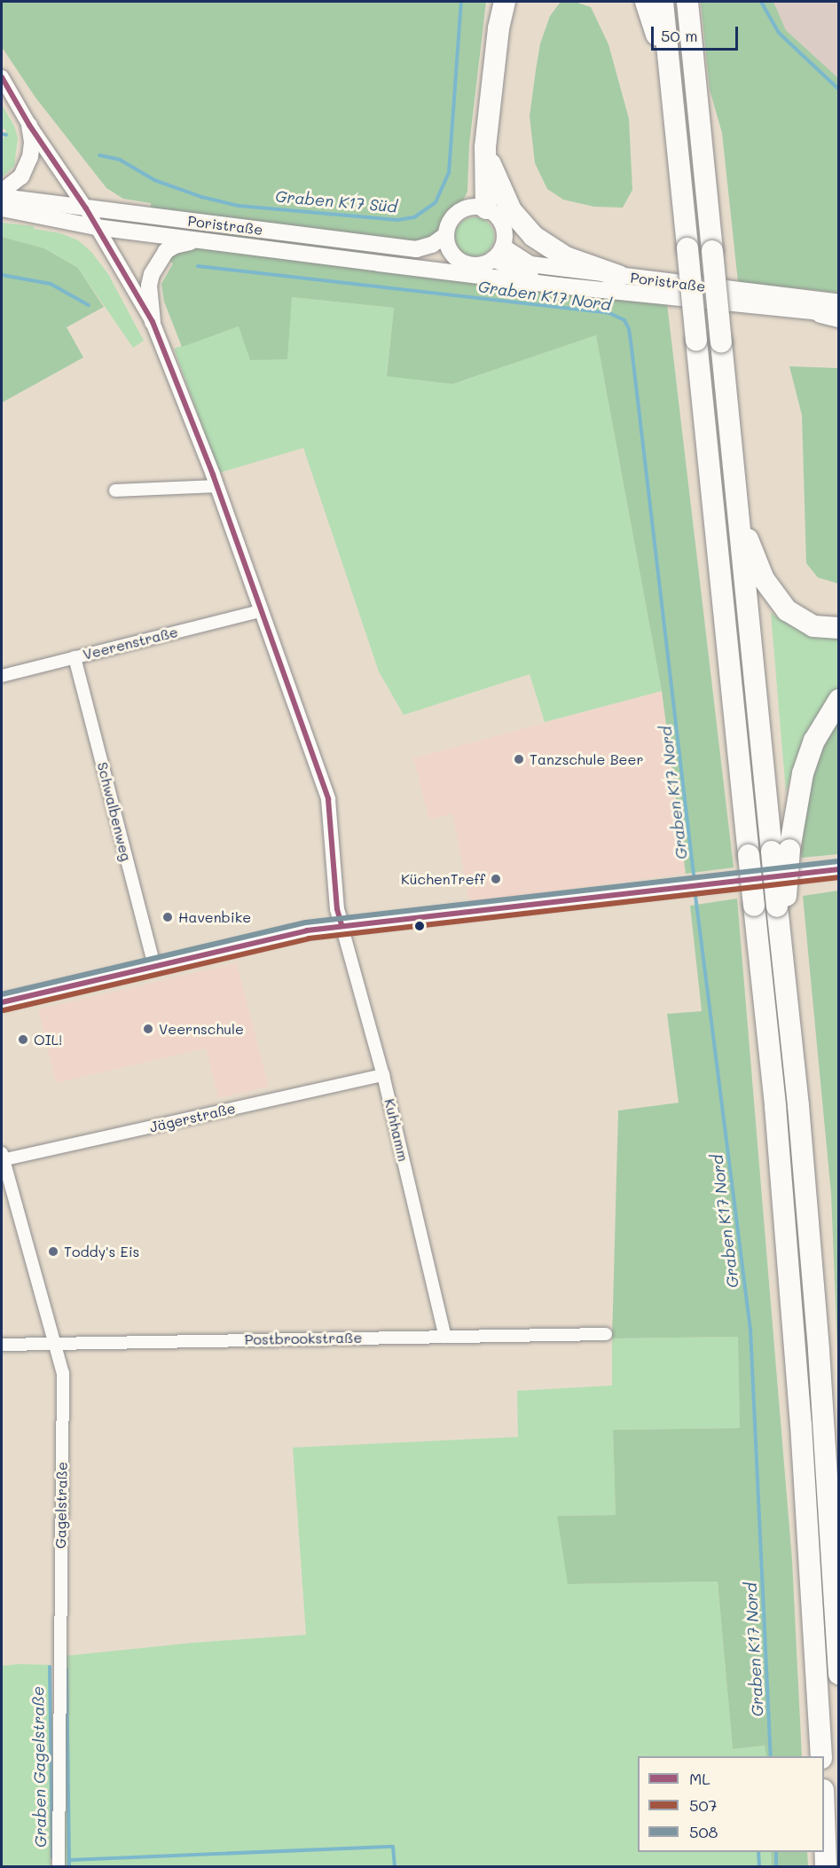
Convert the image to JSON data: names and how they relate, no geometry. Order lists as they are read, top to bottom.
{
  "streets": {
    "main road": ["Poristraße"],
    "street": [
      "Veerenstraße",
      "Schwalbenweg",
      "Jägerstraße",
      "Kuhhamm",
      "Postbrookstraße",
      "Gagelstraße"
    ]
  },
  "crossings": [
    ["Veerenstraße", "Schwalbenweg"],
    ["Jägerstraße", "Kuhhamm"],
    ["Jägerstraße", "Gagelstraße"],
    ["Kuhhamm", "Postbrookstraße"],
    ["Postbrookstraße", "Gagelstraße"]
  ],
  "water": ["Graben K17 Süd", "Graben K17 Nord", "Graben Gagelstraße"],
  "places": [
    "Tanzschule Beer",
    "KüchenTreff",
    "Havenbike",
    "Veernschule",
    "OIL!",
    "Toddy's Eis"
  ],
  "lines": ["transit line ML", "transit line 508", "transit line 507"],
  "legend": ["ML", "507", "508"],
  "scale_bar": "50 m"
}
